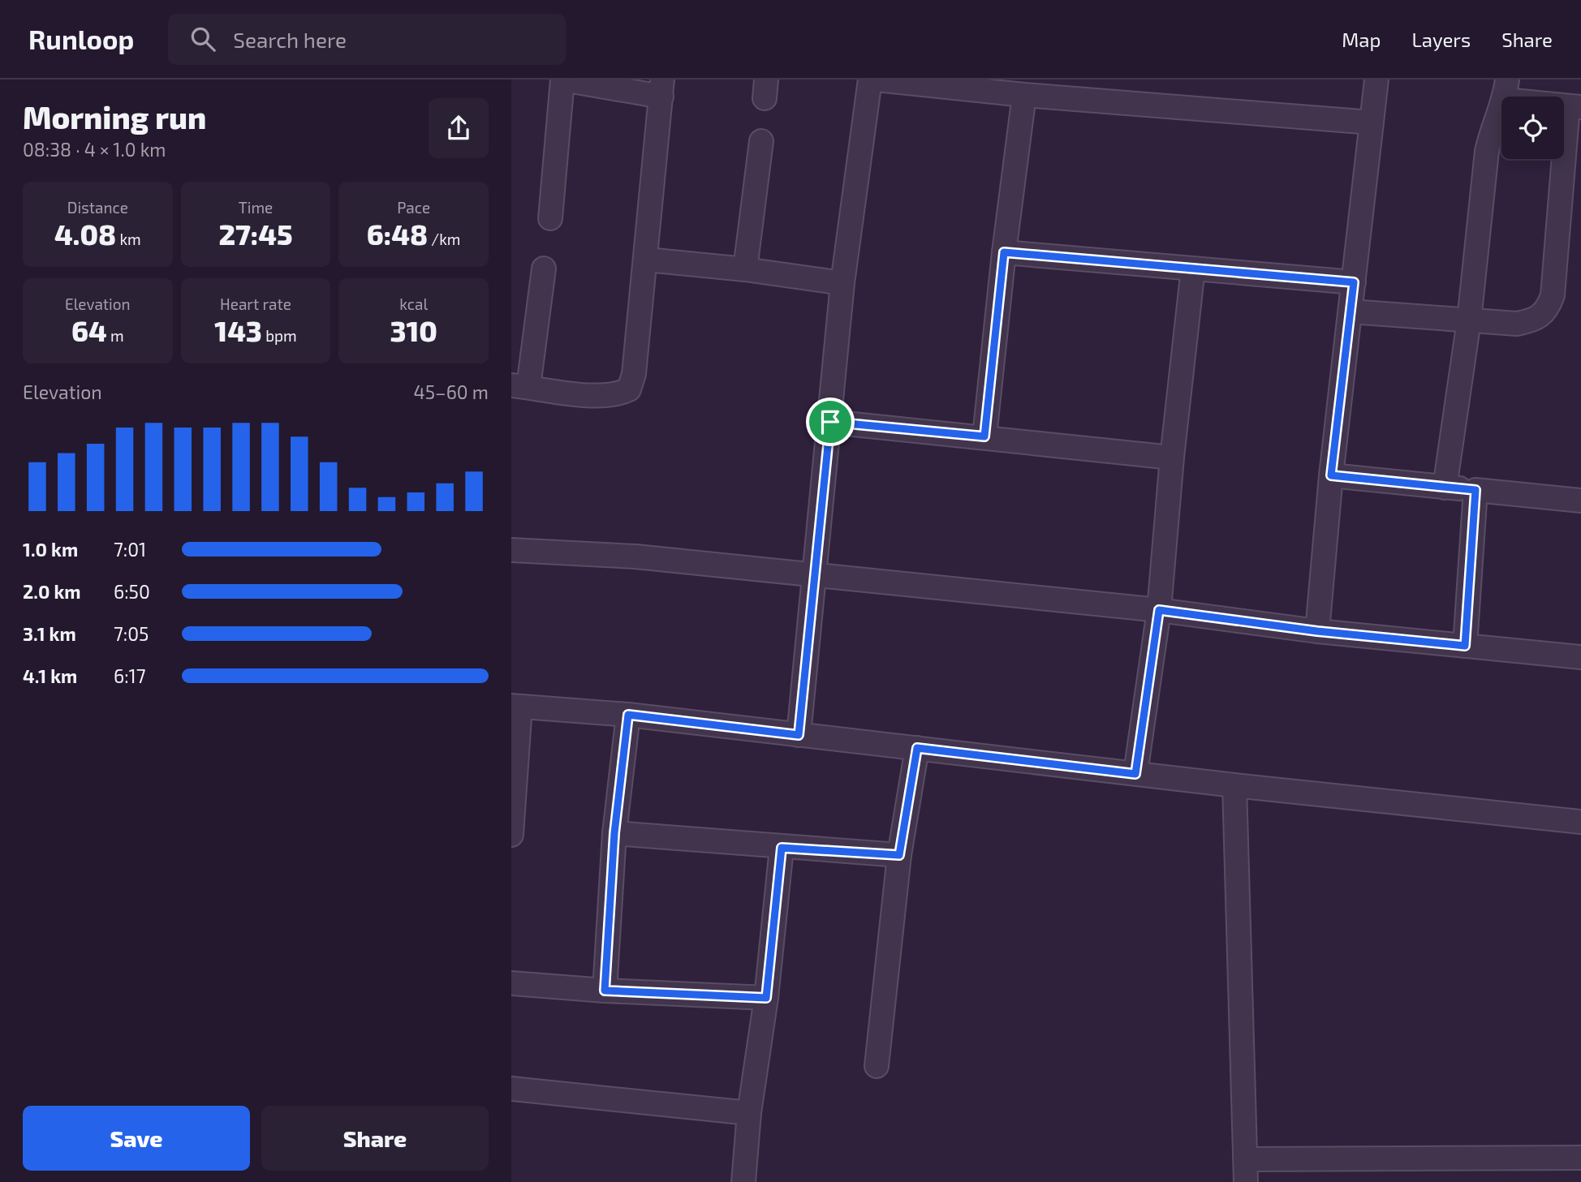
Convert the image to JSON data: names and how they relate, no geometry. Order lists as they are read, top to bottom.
{
  "page": {
    "header": "Runloop",
    "search": "Search here",
    "nav": ["Map", "Layers", "Share"],
    "heading": ["Morning run", "08:38 · 4 × 1.0 km"],
    "stats": [
      ["Distance", "4.08 km"],
      ["Time", "27:45"],
      ["Pace", "6:48 /km"],
      ["Elevation", "64 m"],
      ["Heart rate", "143 bpm"],
      ["kcal", "310"]
    ],
    "chart": ["Elevation", "45–60 m"],
    "list": [
      {
        "name": "1.0 km",
        "note": "7:01"
      },
      {
        "name": "2.0 km",
        "note": "6:50"
      },
      {
        "name": "3.1 km",
        "note": "7:05"
      },
      {
        "name": "4.1 km",
        "note": "6:17"
      }
    ],
    "buttons": ["Save", "Share"]
  }
}
